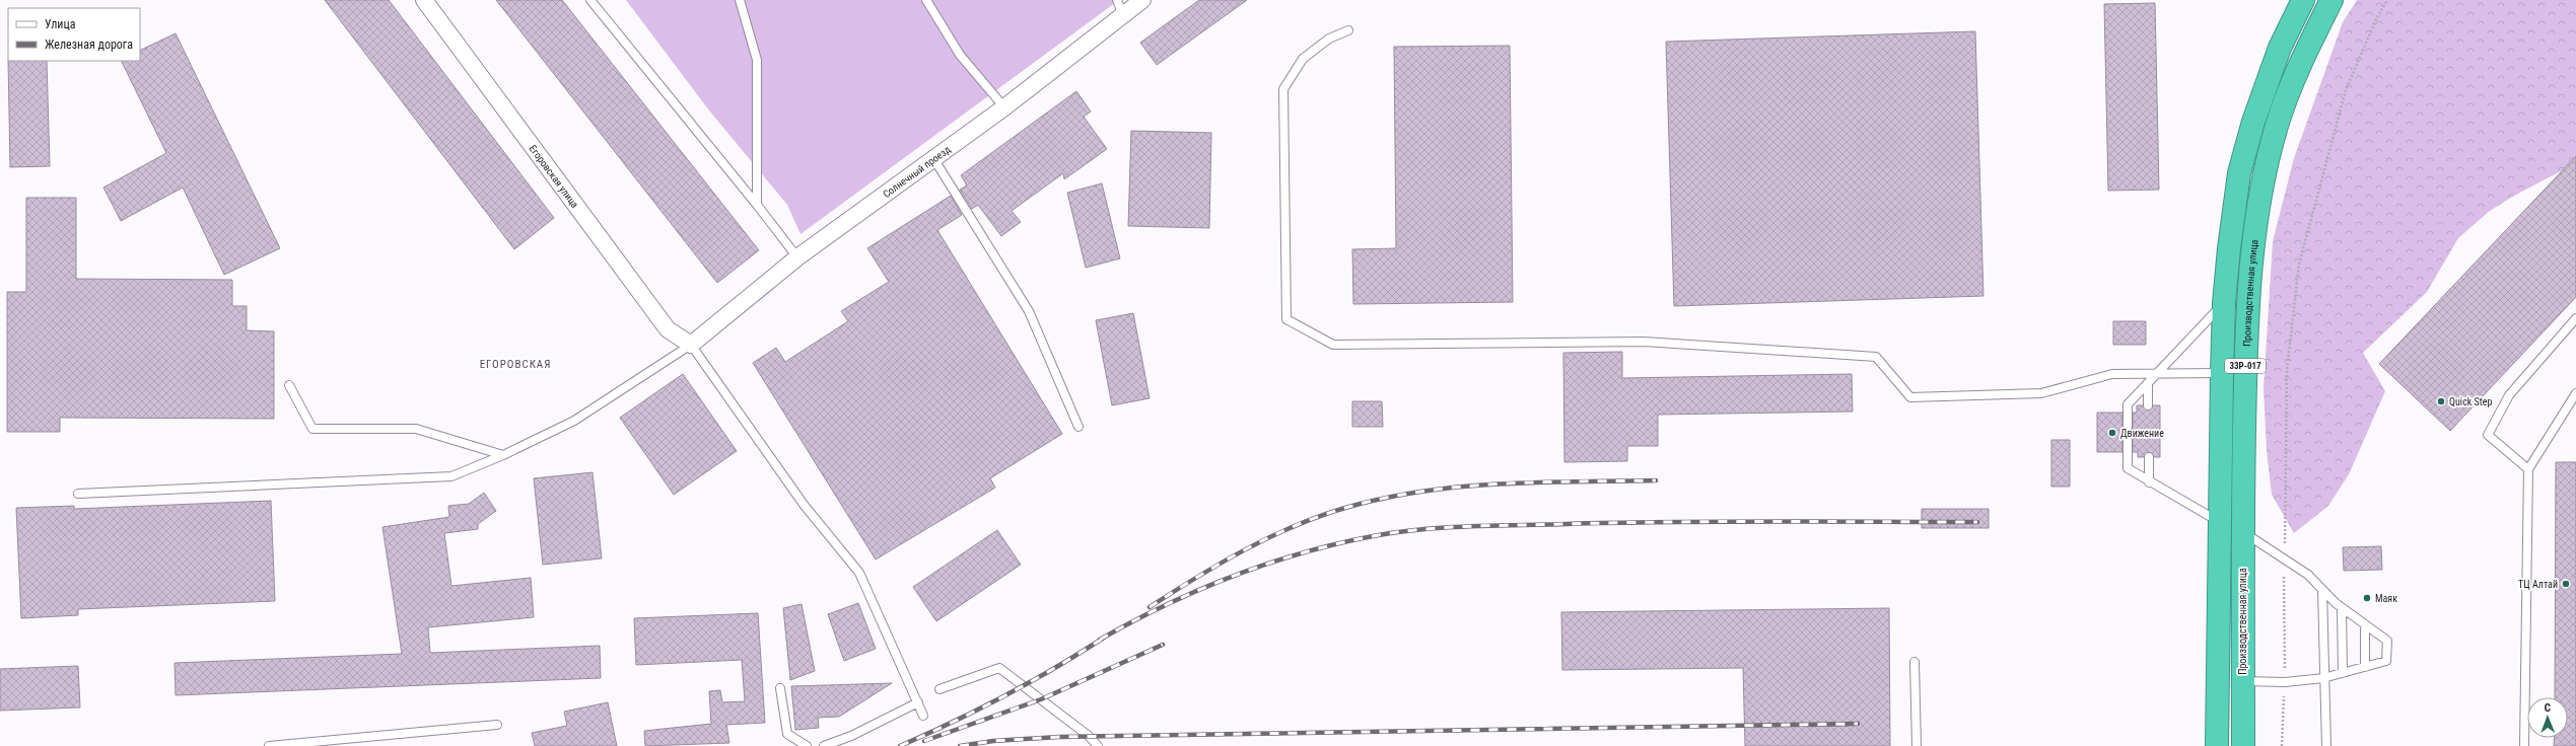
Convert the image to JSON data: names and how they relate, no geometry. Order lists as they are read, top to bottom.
{
  "streets": {
    "highway": ["Производственная улица", "33Р-017"],
    "street": ["Солнечный проезд", "Егоровская улица"]
  },
  "crossings": [
    ["Солнечный проезд", "Егоровская улица"]
  ],
  "districts": ["ЕГОРОВСКАЯ"],
  "places": [
    "Quick Step",
    "Движение",
    "ТЦ Алтай",
    "Маяк"
  ],
  "legend": ["Улица", "Железная дорога"],
  "north": "top"
}
